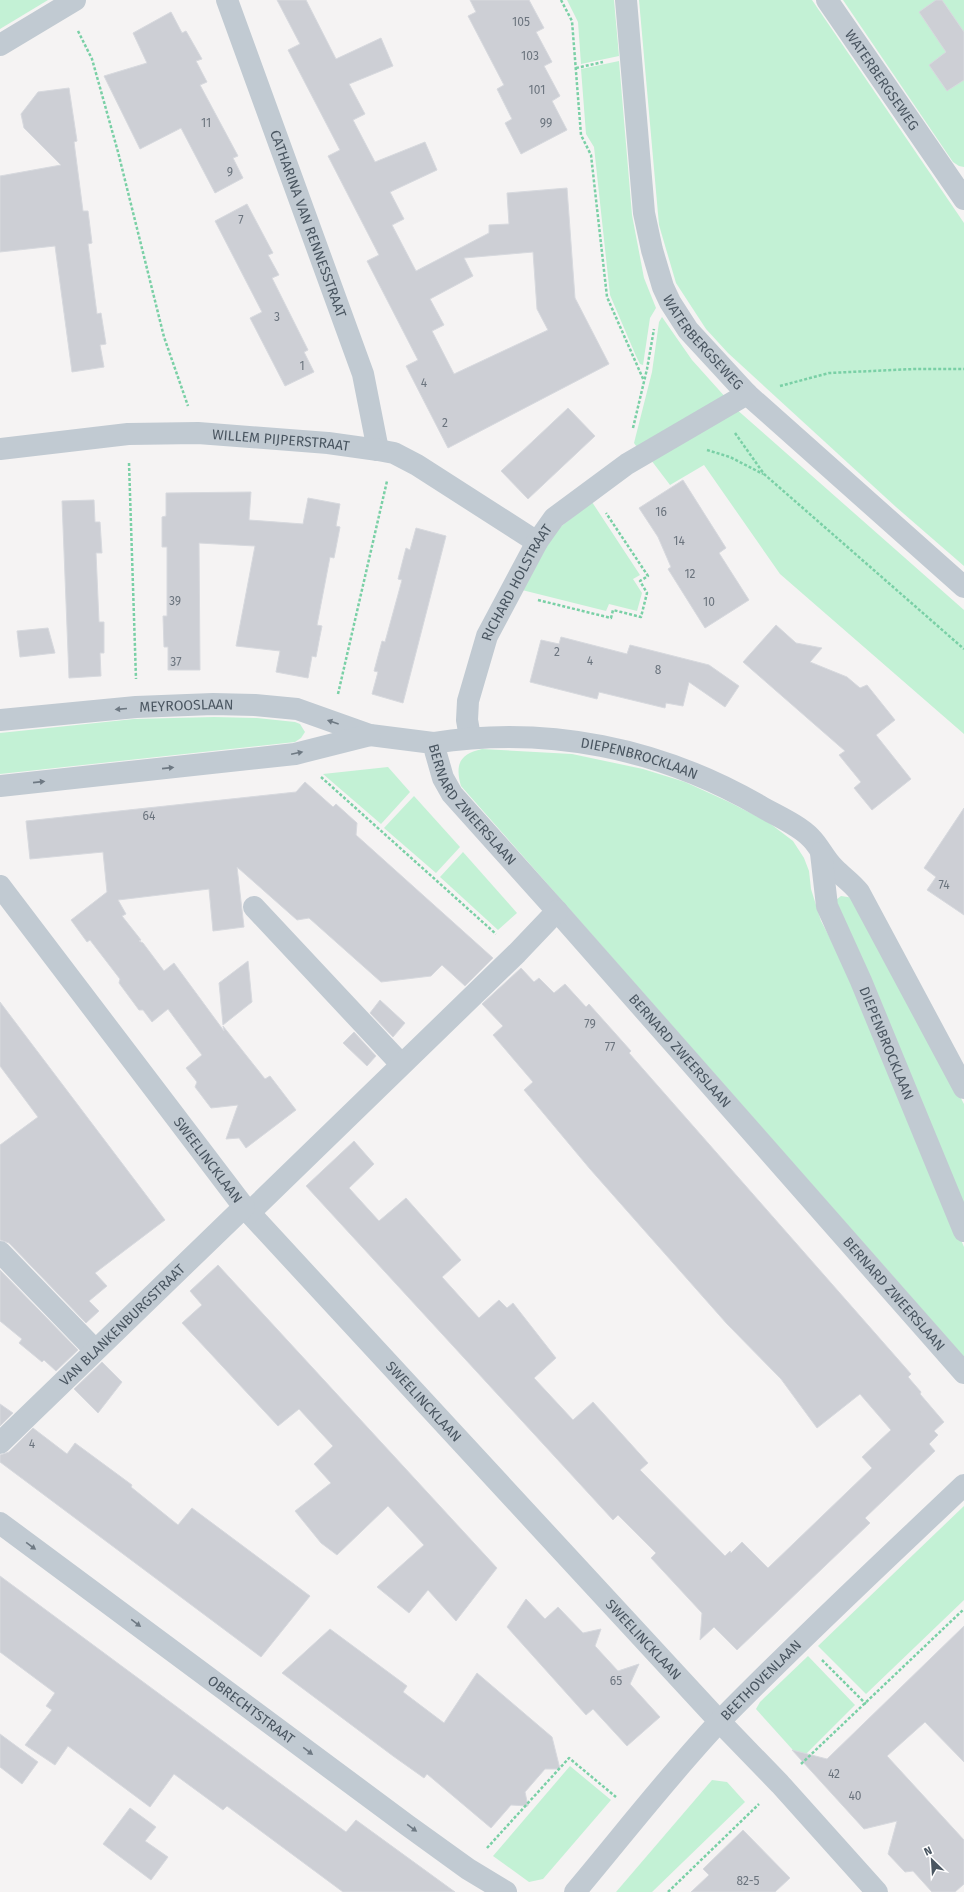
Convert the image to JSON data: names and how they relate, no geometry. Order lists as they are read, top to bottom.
{
  "streets": {
    "street": [
      "WATERBERGSEWEG",
      "CATHARINA VAN RENNESSTRAAT",
      "WILLEM PIJPERSTRAAT",
      "RICHARD HOLSTRAAT",
      "MEYROOSLAAN",
      "DIEPENBROCKLAAN",
      "BERNARD ZWEERSLAAN",
      "SWEELINCKLAAN",
      "VAN BLANKENBURGSTRAAT",
      "BEETHOVENLAAN",
      "OBRECHTSTRAAT"
    ]
  },
  "crossings": [
    ["WATERBERGSEWEG", "RICHARD HOLSTRAAT"],
    ["CATHARINA VAN RENNESSTRAAT", "WILLEM PIJPERSTRAAT"],
    ["WILLEM PIJPERSTRAAT", "RICHARD HOLSTRAAT"],
    ["RICHARD HOLSTRAAT", "DIEPENBROCKLAAN"],
    ["MEYROOSLAAN", "BERNARD ZWEERSLAAN"],
    ["DIEPENBROCKLAAN", "BERNARD ZWEERSLAAN"],
    ["BERNARD ZWEERSLAAN", "VAN BLANKENBURGSTRAAT"],
    ["SWEELINCKLAAN", "VAN BLANKENBURGSTRAAT"],
    ["SWEELINCKLAAN", "BEETHOVENLAAN"]
  ],
  "one_way": ["OBRECHTSTRAAT"],
  "house_numbers": [
    "105",
    "103",
    "101",
    "11",
    "99",
    "9",
    "7",
    "3",
    "1",
    "4",
    "2",
    "16",
    "14",
    "12",
    "39",
    "10",
    "2",
    "4",
    "37",
    "8",
    "64",
    "74",
    "79",
    "77",
    "4",
    "65",
    "42",
    "40",
    "82-5"
  ],
  "north": "top left"
}
